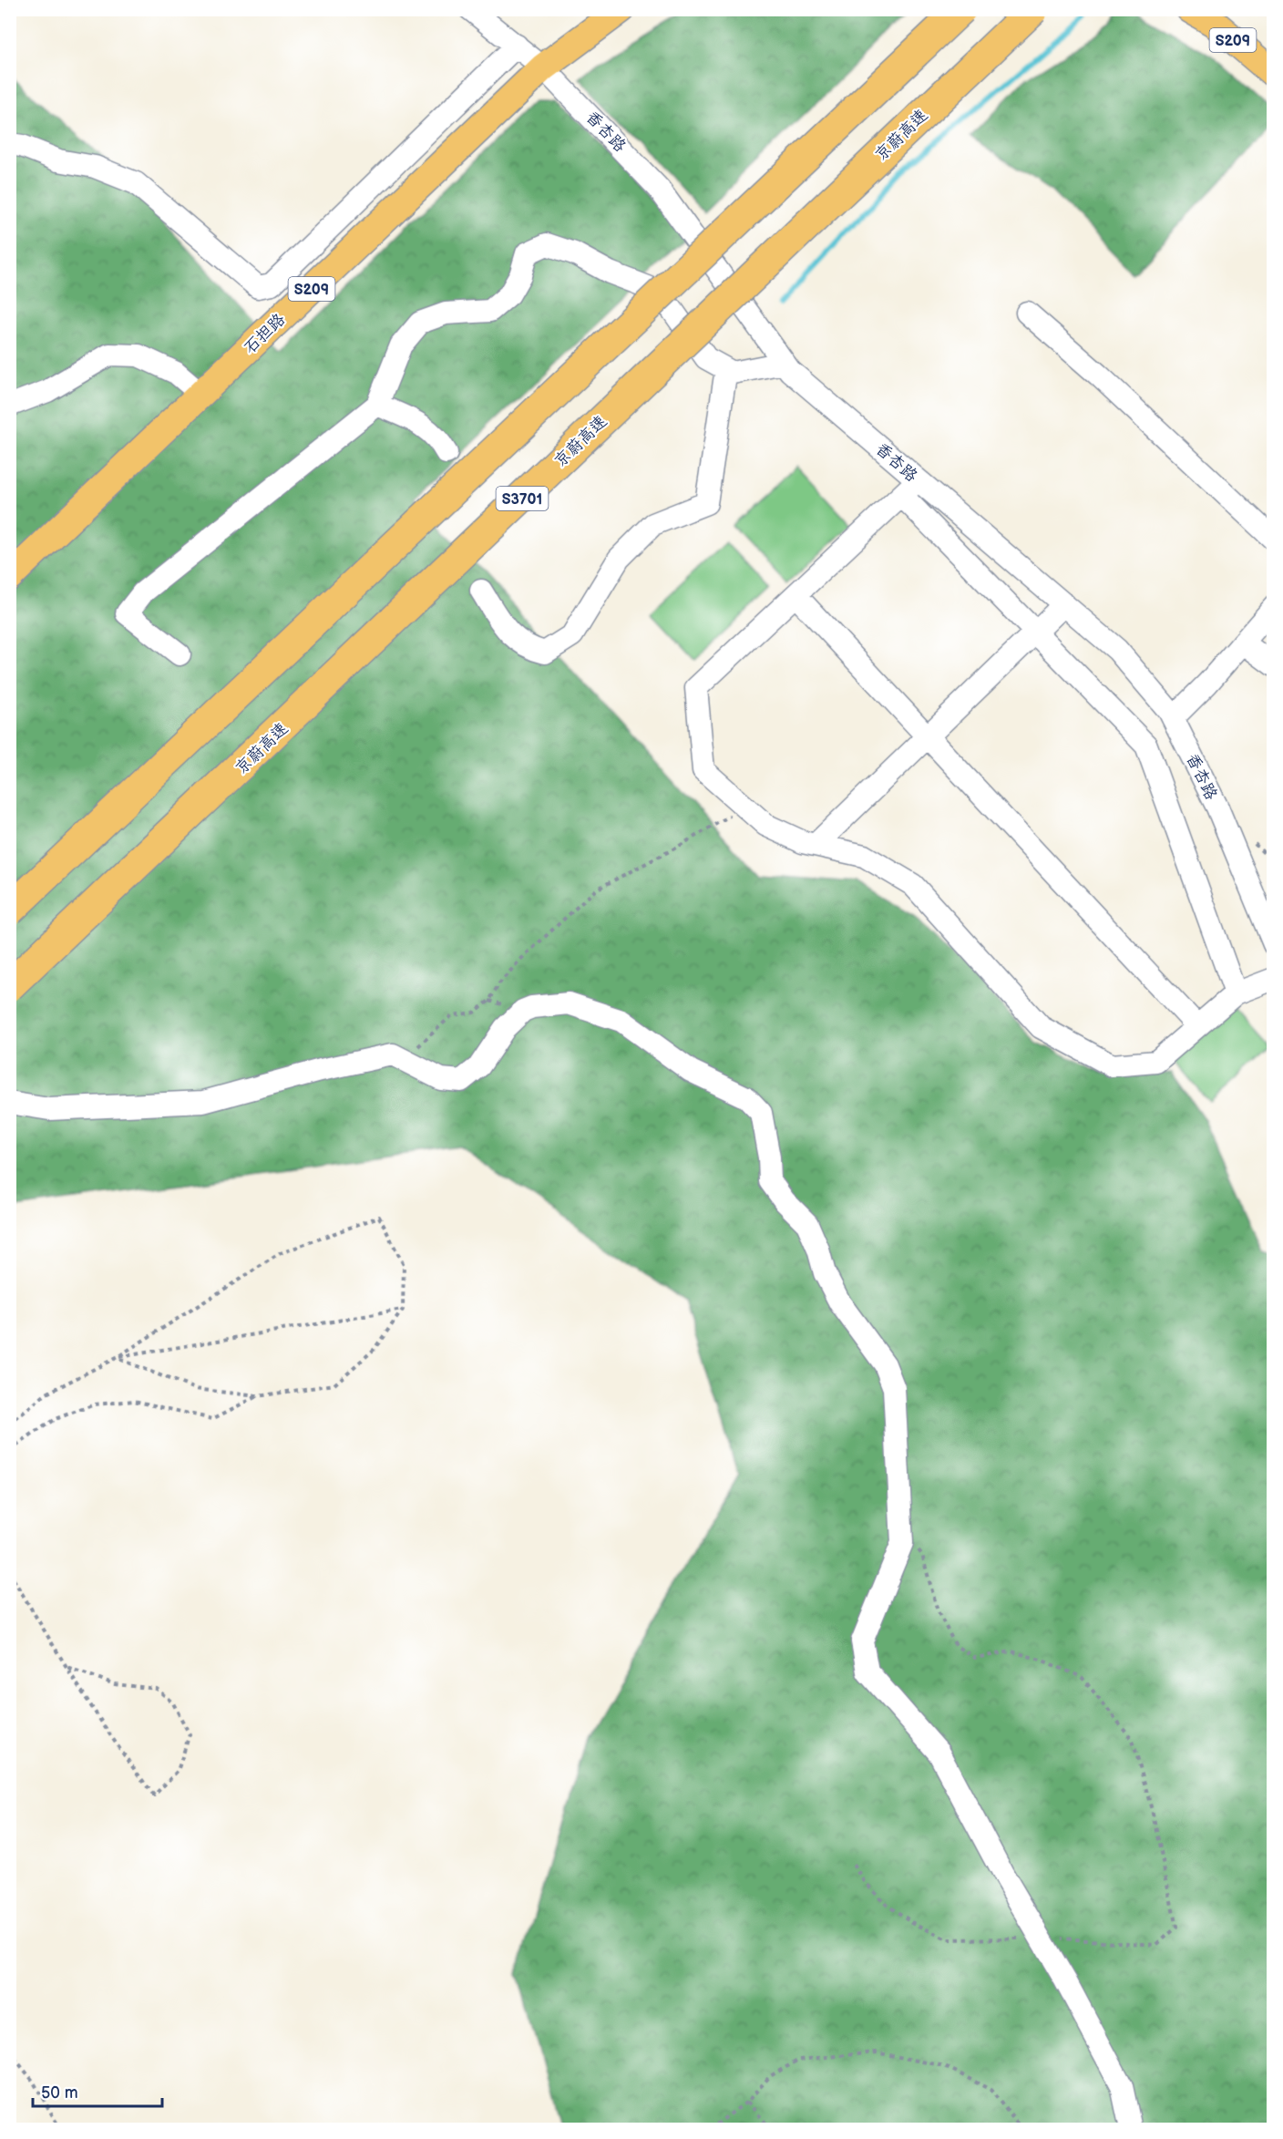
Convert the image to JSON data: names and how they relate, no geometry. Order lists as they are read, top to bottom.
{
  "streets": {
    "highway": ["京蔚高速", "S3701"],
    "main road": ["S209", "石担路"],
    "street": ["香杏路"]
  },
  "crossings": [
    ["香杏路", "石担路"]
  ],
  "scale_bar": "50 m"
}
